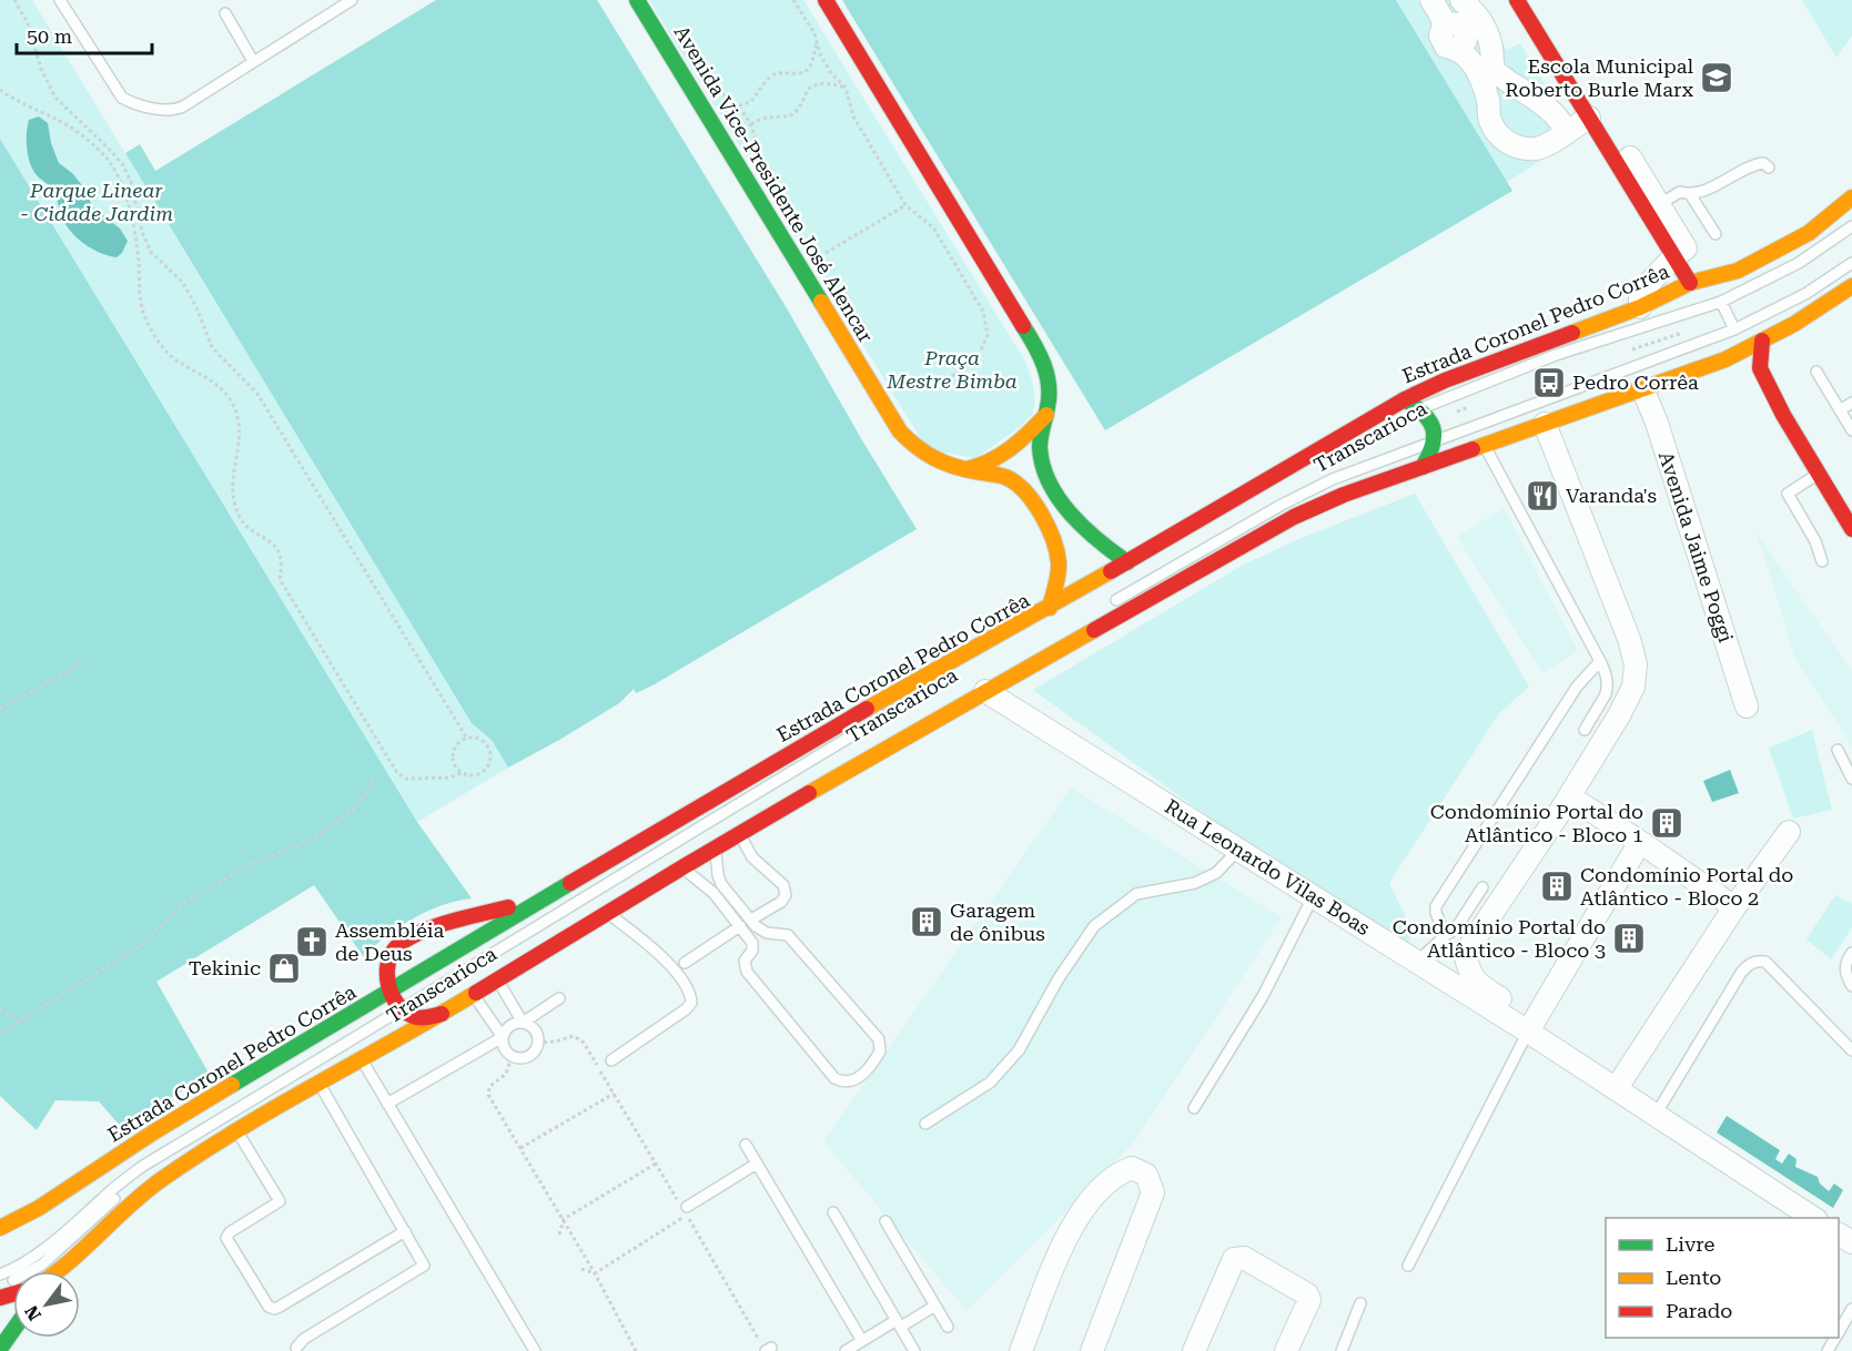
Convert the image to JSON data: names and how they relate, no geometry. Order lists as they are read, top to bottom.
{
  "streets": {
    "main road": ["Avenida Vice-Presidente José Alencar", "Estrada Coronel Pedro Corrêa"],
    "street": ["Avenida Jaime Poggi", "Rua Leonardo Vilas Boas"],
    "lane": ["Transcarioca"]
  },
  "crossings": [
    ["Avenida Vice-Presidente José Alencar", "Estrada Coronel Pedro Corrêa"],
    ["Estrada Coronel Pedro Corrêa", "Transcarioca"]
  ],
  "parks": ["Parque Linear - Cidade Jardim", "Praça Mestre Bimba"],
  "places": {
    "school or university": ["Escola Municipal Roberto Burle Marx"],
    "bus stop": ["Pedro Corrêa"],
    "restaurant": ["Varanda's"],
    "building": [
      "Condomínio Portal do Atlântico - Bloco 1",
      "Condomínio Portal do Atlântico - Bloco 2",
      "Garagem de ônibus",
      "Condomínio Portal do Atlântico - Bloco 3"
    ],
    "church": ["Assembléia de Deus"],
    "shop": ["Tekinic"]
  },
  "legend": ["Livre", "Lento", "Parado"],
  "scale_bar": "50 m",
  "north": "bottom left"
}
